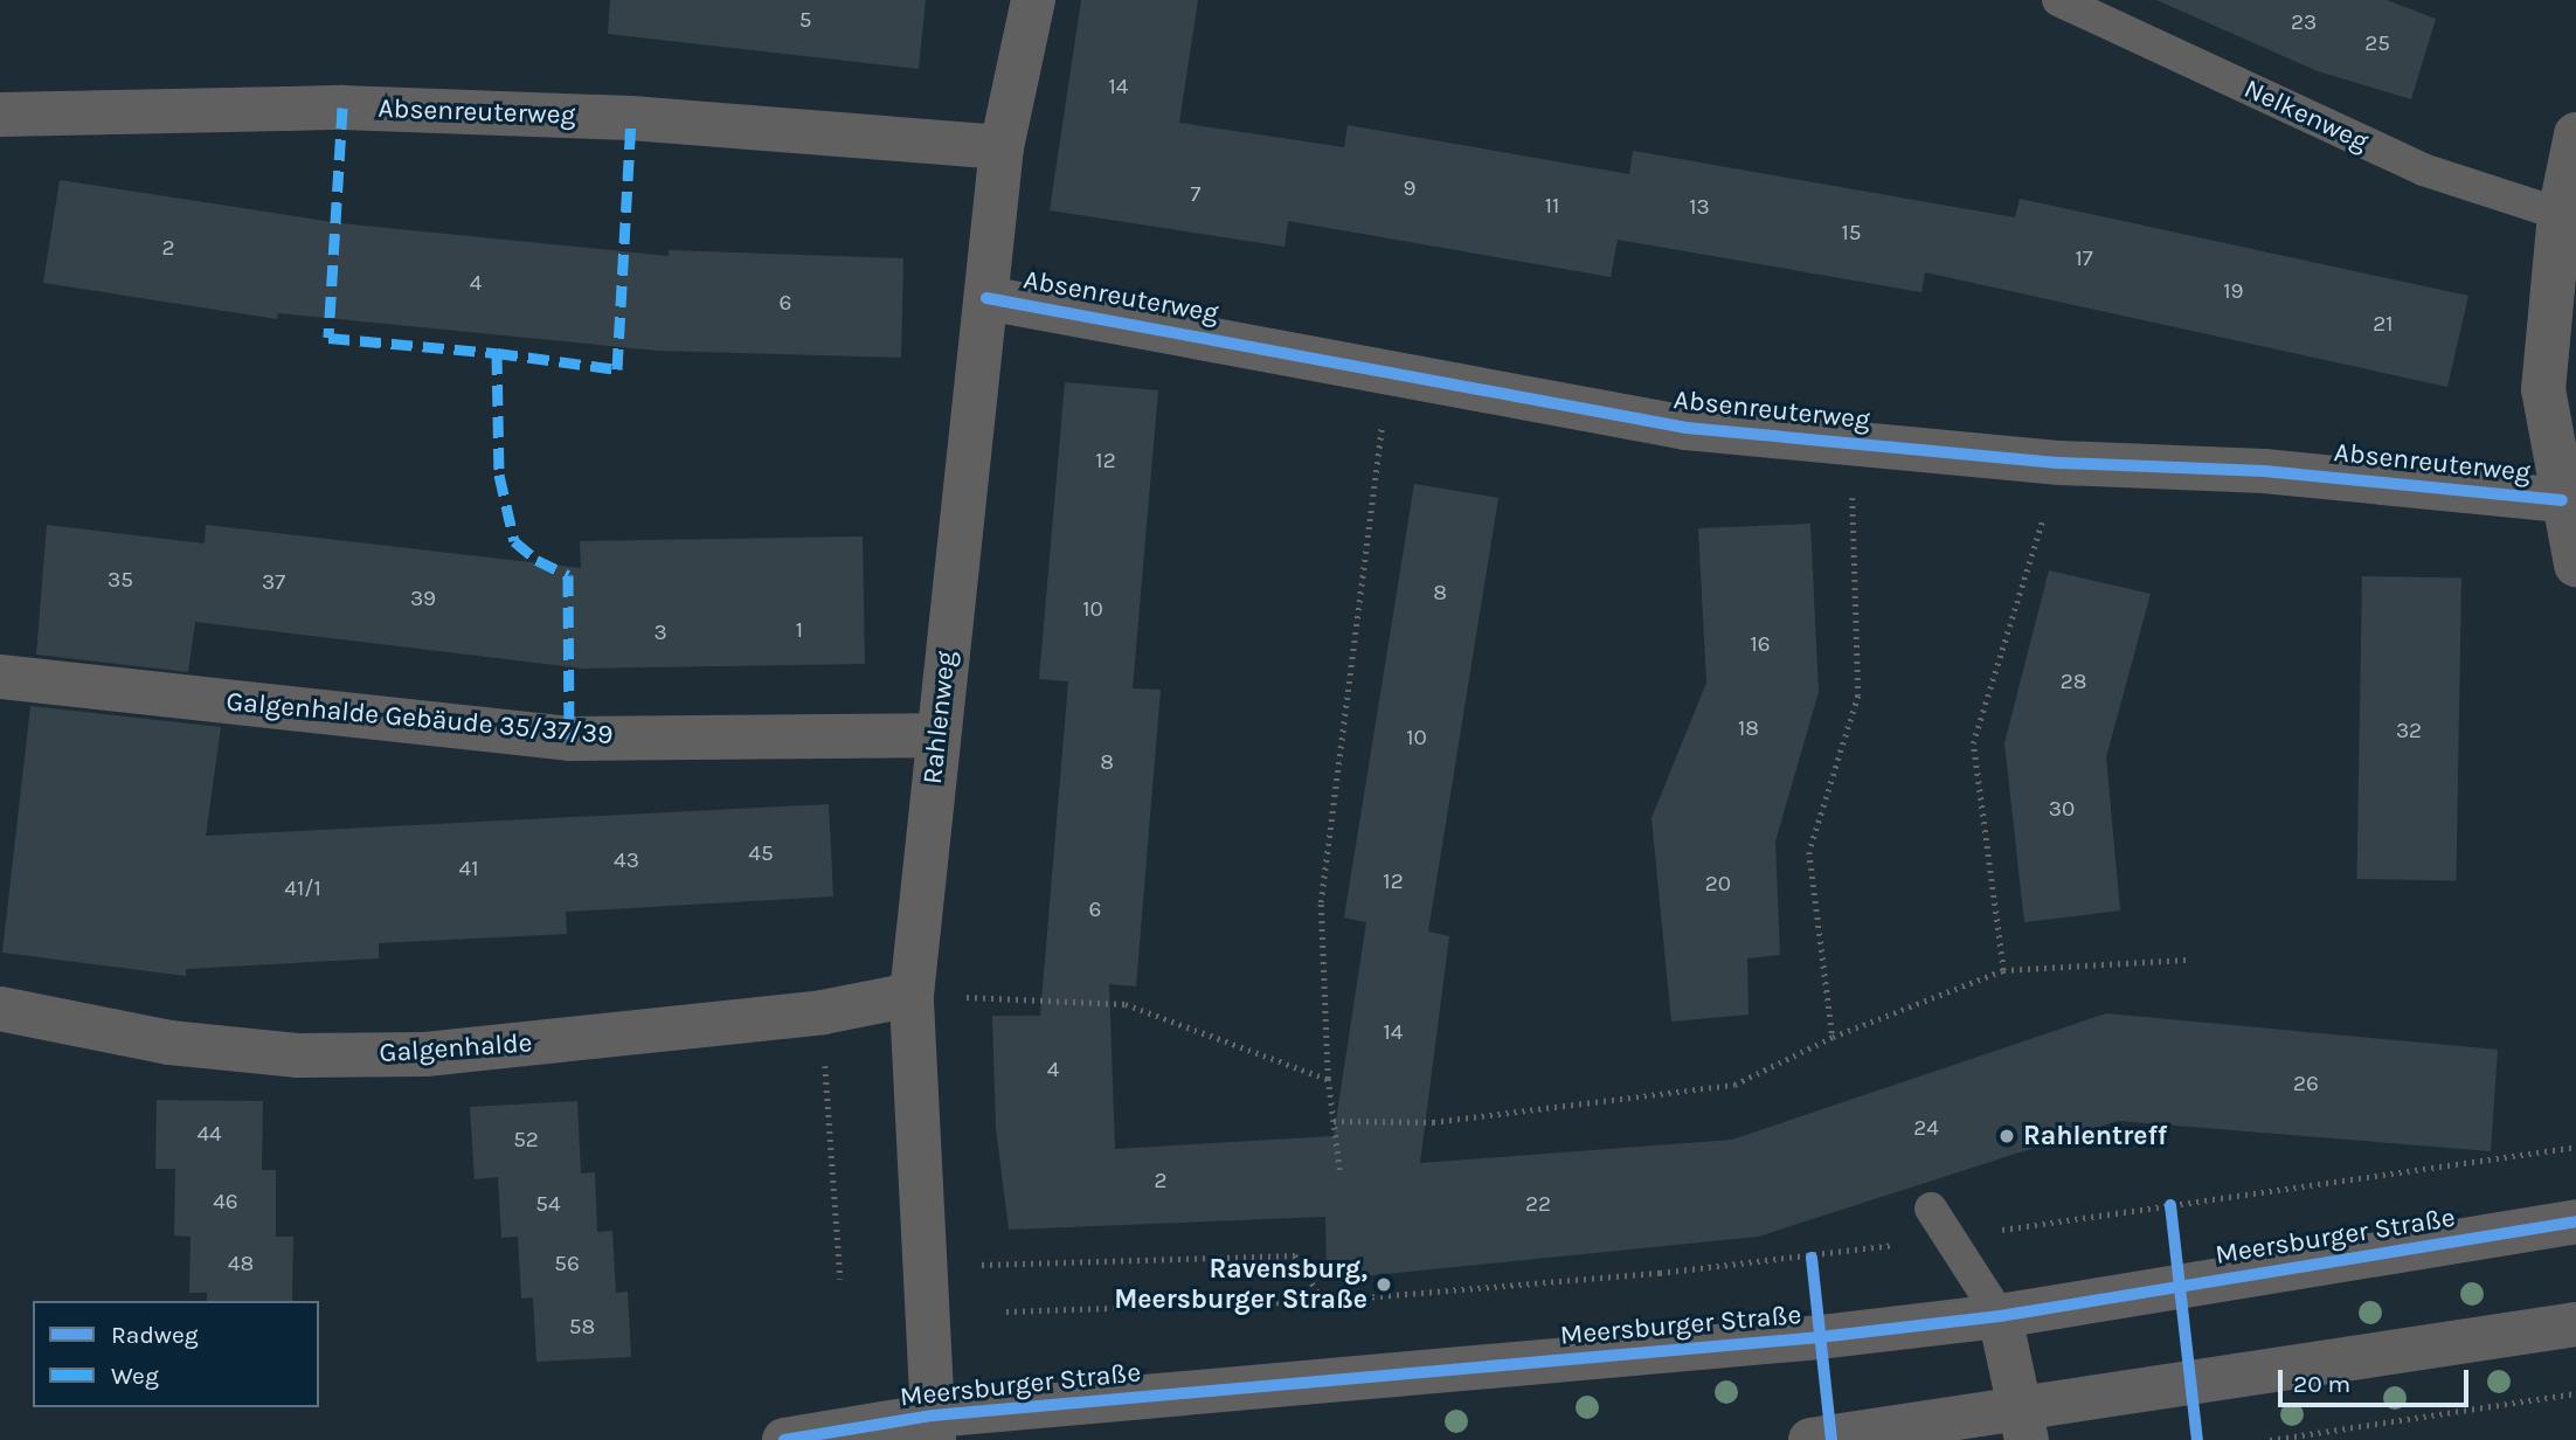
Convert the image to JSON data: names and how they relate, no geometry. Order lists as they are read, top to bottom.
{
  "streets": {
    "street": [
      "Absenreuterweg",
      "Rahlenweg",
      "Galgenhalde Gebäude 35/37/39",
      "Galgenhalde",
      "Meersburger Straße"
    ],
    "lane": ["Nelkenweg"]
  },
  "crossings": [
    ["Absenreuterweg", "Rahlenweg"],
    ["Rahlenweg", "Galgenhalde Gebäude 35/37/39"],
    ["Rahlenweg", "Galgenhalde"],
    ["Rahlenweg", "Meersburger Straße"]
  ],
  "places": ["Rahlentreff", "Ravensburg, Meersburger Straße"],
  "house_numbers": [
    "5",
    "23",
    "25",
    "14",
    "9",
    "7",
    "11",
    "13",
    "15",
    "2",
    "17",
    "4",
    "19",
    "6",
    "21",
    "12",
    "35",
    "37",
    "8",
    "39",
    "10",
    "1",
    "3",
    "16",
    "28",
    "18",
    "32",
    "10",
    "8",
    "30",
    "45",
    "43",
    "41",
    "12",
    "20",
    "41/1",
    "6",
    "14",
    "4",
    "26",
    "24",
    "44",
    "52",
    "2",
    "46",
    "54",
    "22",
    "48",
    "56",
    "58"
  ],
  "legend": ["Radweg", "Weg"],
  "scale_bar": "20 m"
}
